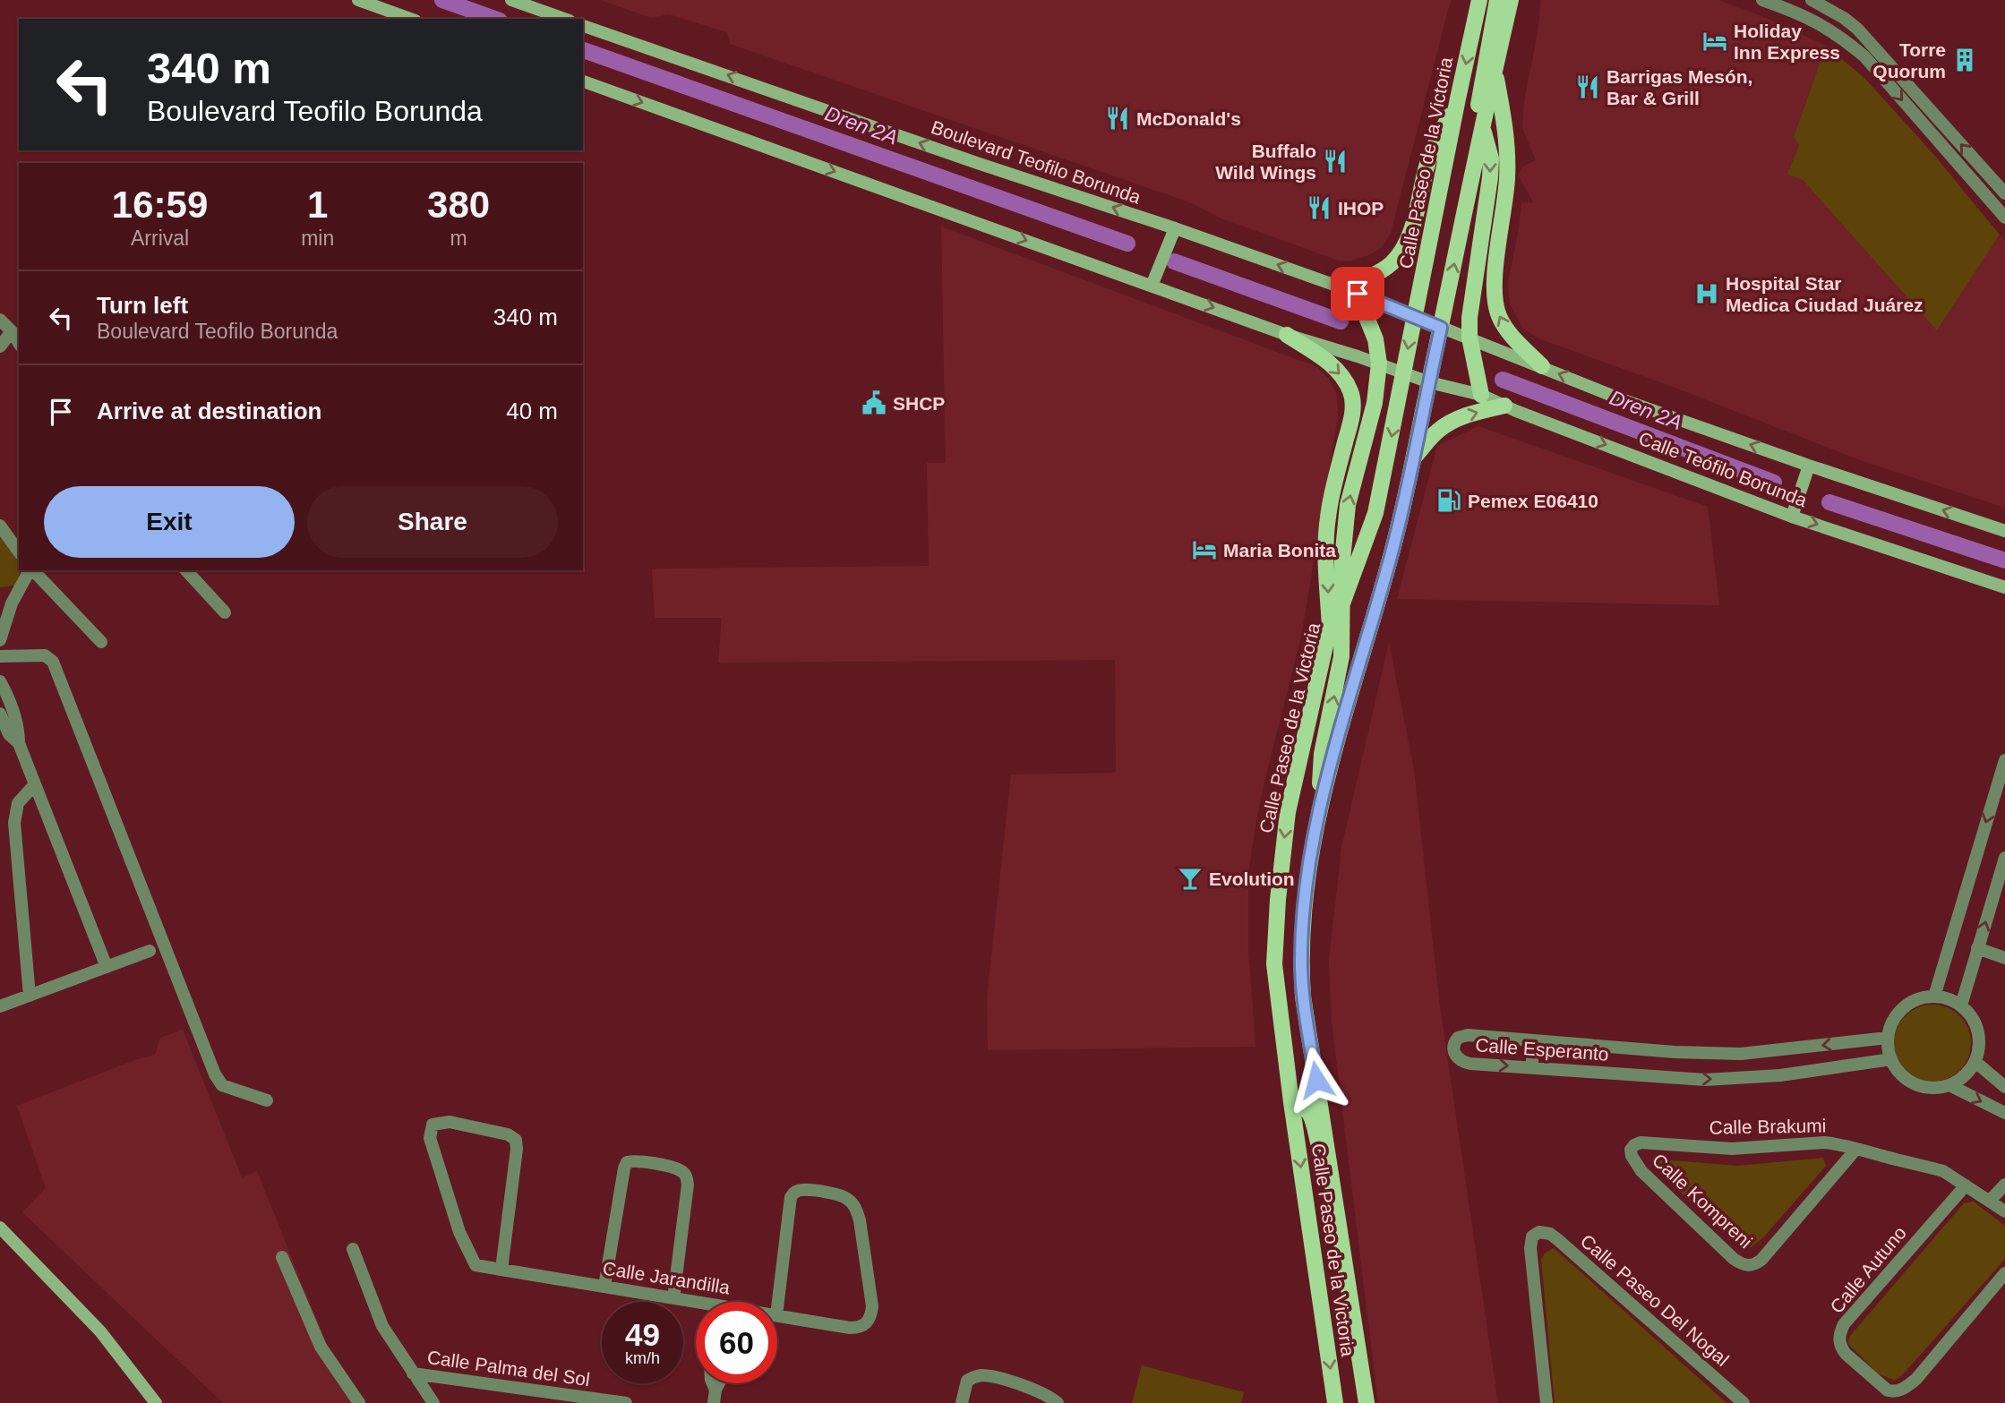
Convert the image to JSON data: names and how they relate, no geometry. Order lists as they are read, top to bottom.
{
  "streets": {
    "main road": ["Boulevard Teofilo Borunda", "Calle Paseo de la Victoria", "Calle Teófilo Borunda"],
    "street": [
      "Calle Esperanto",
      "Calle Brakumi",
      "Calle Kompreni",
      "Calle Autuno",
      "Calle Jarandilla",
      "Calle Paseo Del Nogal",
      "Calle Palma del Sol"
    ]
  },
  "crossings": [
    ["Boulevard Teofilo Borunda", "Calle Paseo de la Victoria"],
    ["Boulevard Teofilo Borunda", "Calle Teófilo Borunda"],
    ["Calle Paseo de la Victoria", "Calle Teófilo Borunda"],
    ["Calle Brakumi", "Calle Kompreni"],
    ["Calle Brakumi", "Calle Autuno"]
  ],
  "water": ["Dren 2A"],
  "places": {
    "hotel": ["Holiday Inn Express", "Maria Bonita"],
    "building": ["Torre Quorum"],
    "restaurant": [
      "Barrigas Mesón, Bar & Grill",
      "McDonald's",
      "Buffalo Wild Wings",
      "IHOP"
    ],
    "hospital": ["Hospital Star Medica Ciudad Juárez"],
    "public building": ["SHCP"],
    "fuel station": ["Pemex E06410"],
    "bar": ["Evolution"]
  },
  "page": {
    "turn": ["340 m", "Boulevard Teofilo Borunda"],
    "eta": [
      "16:59",
      "Arrival",
      "1",
      "min",
      "380",
      "m"
    ],
    "list": [
      {
        "name": "Turn left",
        "note": "Boulevard Teofilo Borunda",
        "value": "340 m"
      },
      {
        "name": "Arrive at destination",
        "value": "40 m"
      }
    ],
    "buttons": ["Exit", "Share"],
    "speed": "49 km/h",
    "limit": "60"
  }
}
